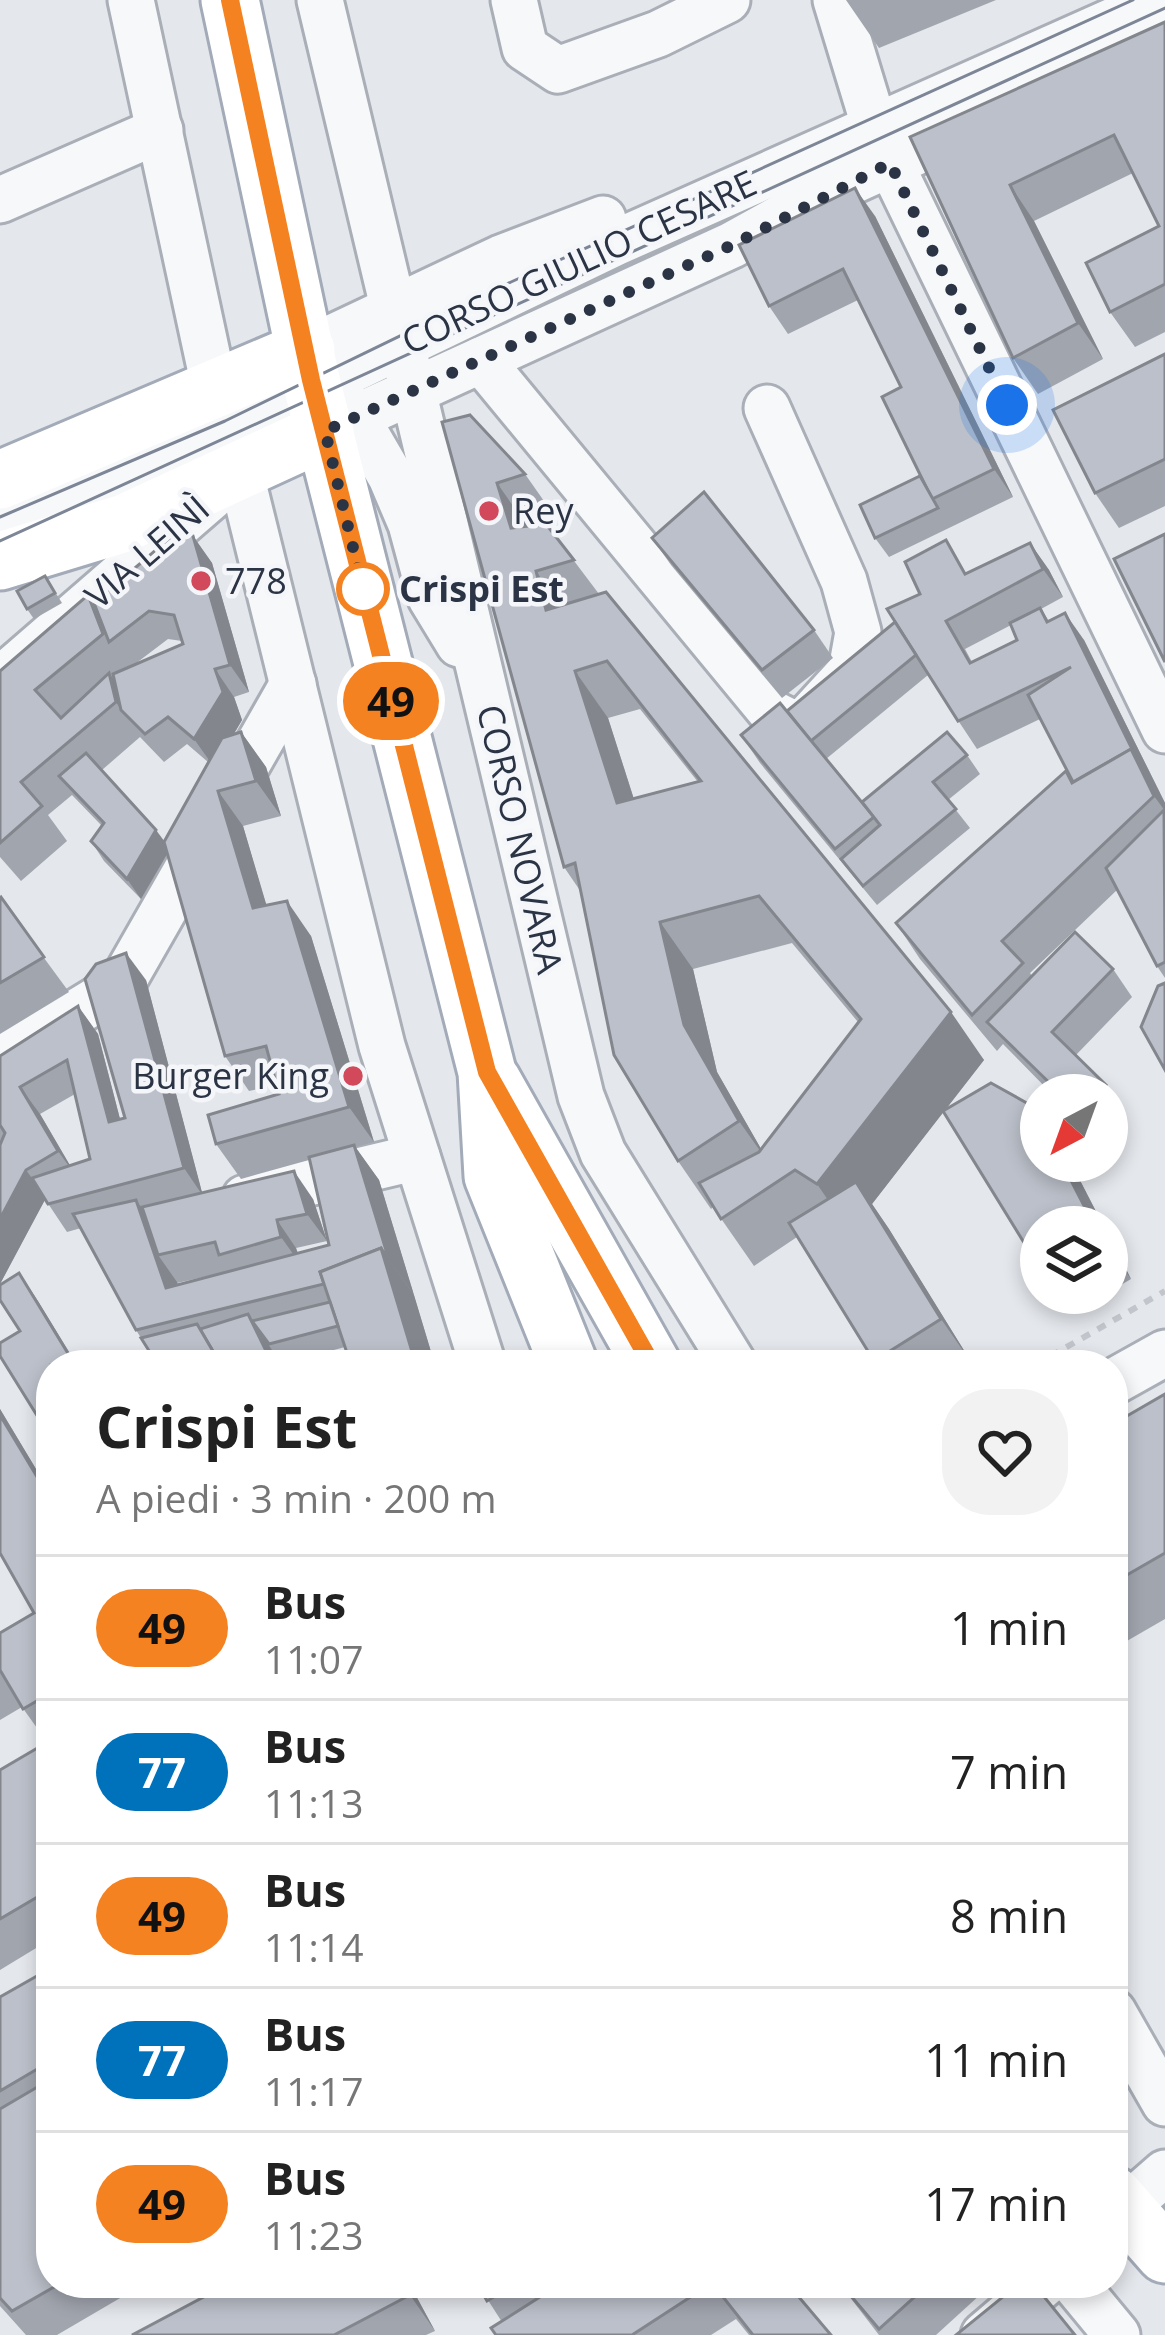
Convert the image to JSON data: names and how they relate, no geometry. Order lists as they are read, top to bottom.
{
  "streets": {
    "main road": ["CORSO GIULIO CESARE"],
    "street": ["VIA LEINÌ", "CORSO NOVARA"]
  },
  "crossings": [
    ["CORSO GIULIO CESARE", "VIA LEINÌ"],
    ["CORSO GIULIO CESARE", "CORSO NOVARA"]
  ],
  "places": [
    "Rey",
    "778",
    "Crispi Est",
    "Burger King"
  ],
  "lines": ["bus line 49"],
  "north": "bottom left",
  "page": {
    "on_map": "49",
    "heading": ["Crispi Est", "A piedi · 3 min · 200 m"],
    "list": [
      {
        "mark": "49",
        "name": "Bus",
        "note": "11:07",
        "value": "1 min"
      },
      {
        "mark": "77",
        "name": "Bus",
        "note": "11:13",
        "value": "7 min"
      },
      {
        "mark": "49",
        "name": "Bus",
        "note": "11:14",
        "value": "8 min"
      },
      {
        "mark": "77",
        "name": "Bus",
        "note": "11:17",
        "value": "11 min"
      },
      {
        "mark": "49",
        "name": "Bus",
        "note": "11:23",
        "value": "17 min"
      }
    ]
  }
}
